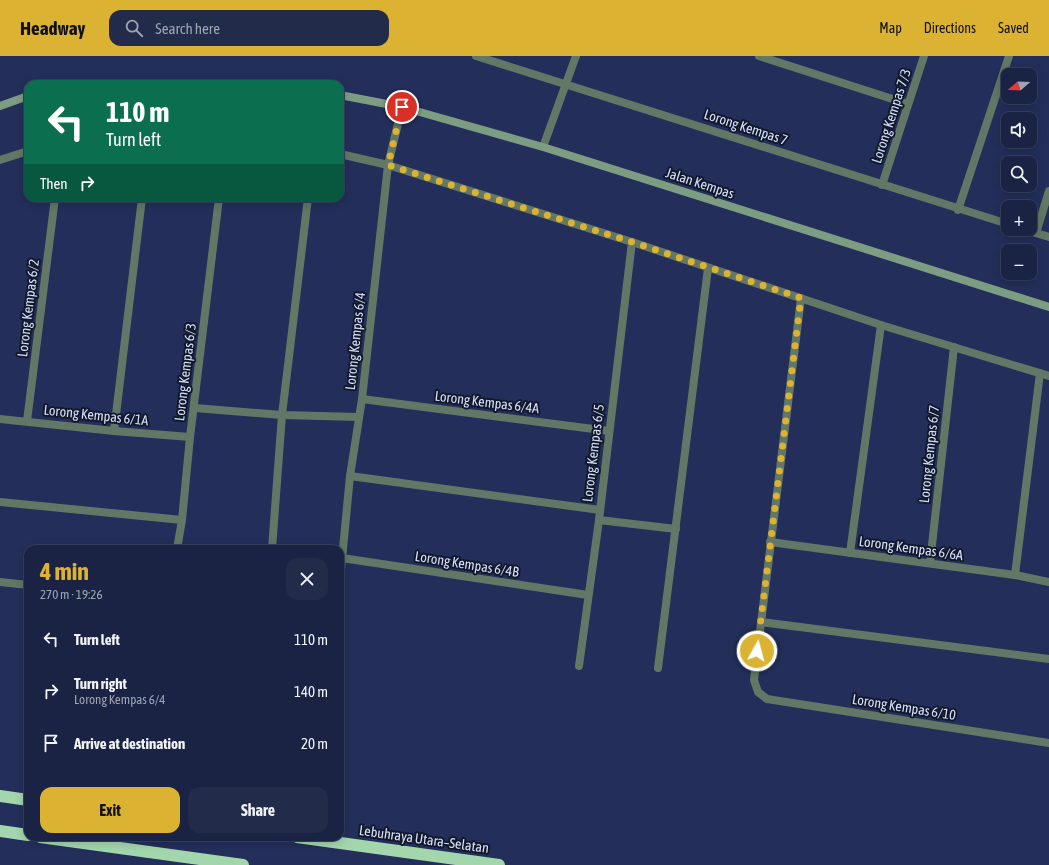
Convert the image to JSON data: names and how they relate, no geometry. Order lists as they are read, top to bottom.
{
  "streets": {
    "highway": ["Lebuhraya Utara–Selatan"],
    "main road": ["Jalan Kempas"],
    "street": [
      "Lorong Kempas 7/3",
      "Lorong Kempas 7",
      "Lorong Kempas 6/2",
      "Lorong Kempas 6/4",
      "Lorong Kempas 6/3",
      "Lorong Kempas 6/4A",
      "Lorong Kempas 6/1A",
      "Lorong Kempas 6/5",
      "Lorong Kempas 6/7",
      "Lorong Kempas 6/6A",
      "Lorong Kempas 6/4B",
      "Lorong Kempas 6/10"
    ]
  },
  "crossings": [
    ["Lorong Kempas 7/3", "Lorong Kempas 7"],
    ["Jalan Kempas", "Lorong Kempas 6/4"],
    ["Lorong Kempas 6/2", "Lorong Kempas 6/1A"],
    ["Lorong Kempas 6/4", "Lorong Kempas 6/4A"],
    ["Lorong Kempas 6/3", "Lorong Kempas 6/1A"],
    ["Lorong Kempas 6/4A", "Lorong Kempas 6/5"],
    ["Lorong Kempas 6/5", "Lorong Kempas 6/4B"],
    ["Lorong Kempas 6/7", "Lorong Kempas 6/6A"]
  ],
  "north": "left",
  "page": {
    "header": "Headway",
    "search": "Search here",
    "nav": ["Map", "Directions", "Saved"],
    "map_buttons": ["+", "−"],
    "turn": ["110 m", "Turn left"],
    "then": "Then",
    "heading": ["4 min", "270 m · 19:26"],
    "list": [
      {
        "name": "Turn left",
        "value": "110 m"
      },
      {
        "name": "Turn right",
        "note": "Lorong Kempas 6/4",
        "value": "140 m"
      },
      {
        "name": "Arrive at destination",
        "value": "20 m"
      }
    ],
    "buttons": ["Exit", "Share"]
  }
}
